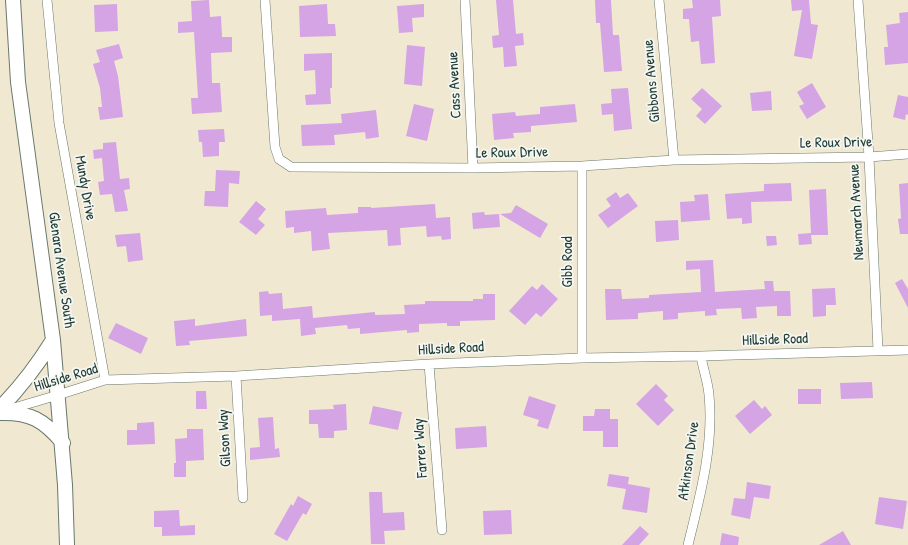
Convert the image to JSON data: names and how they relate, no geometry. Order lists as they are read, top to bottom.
{
  "streets": {
    "main road": ["Glenara Avenue South"],
    "street": [
      "Gibbons Avenue",
      "Cass Avenue",
      "Le Roux Drive",
      "Mundy Drive",
      "Newmarch Avenue",
      "Gibb Road",
      "Hillside Road",
      "Gilson Way",
      "Farrer Way",
      "Atkinson Drive"
    ]
  },
  "crossings": [
    ["Gibbons Avenue", "Le Roux Drive"],
    ["Cass Avenue", "Le Roux Drive"],
    ["Le Roux Drive", "Newmarch Avenue"],
    ["Le Roux Drive", "Gibb Road"],
    ["Mundy Drive", "Hillside Road"],
    ["Newmarch Avenue", "Hillside Road"],
    ["Gibb Road", "Hillside Road"],
    ["Glenara Avenue South", "Hillside Road"],
    ["Hillside Road", "Gilson Way"],
    ["Hillside Road", "Farrer Way"],
    ["Hillside Road", "Atkinson Drive"]
  ]
}
